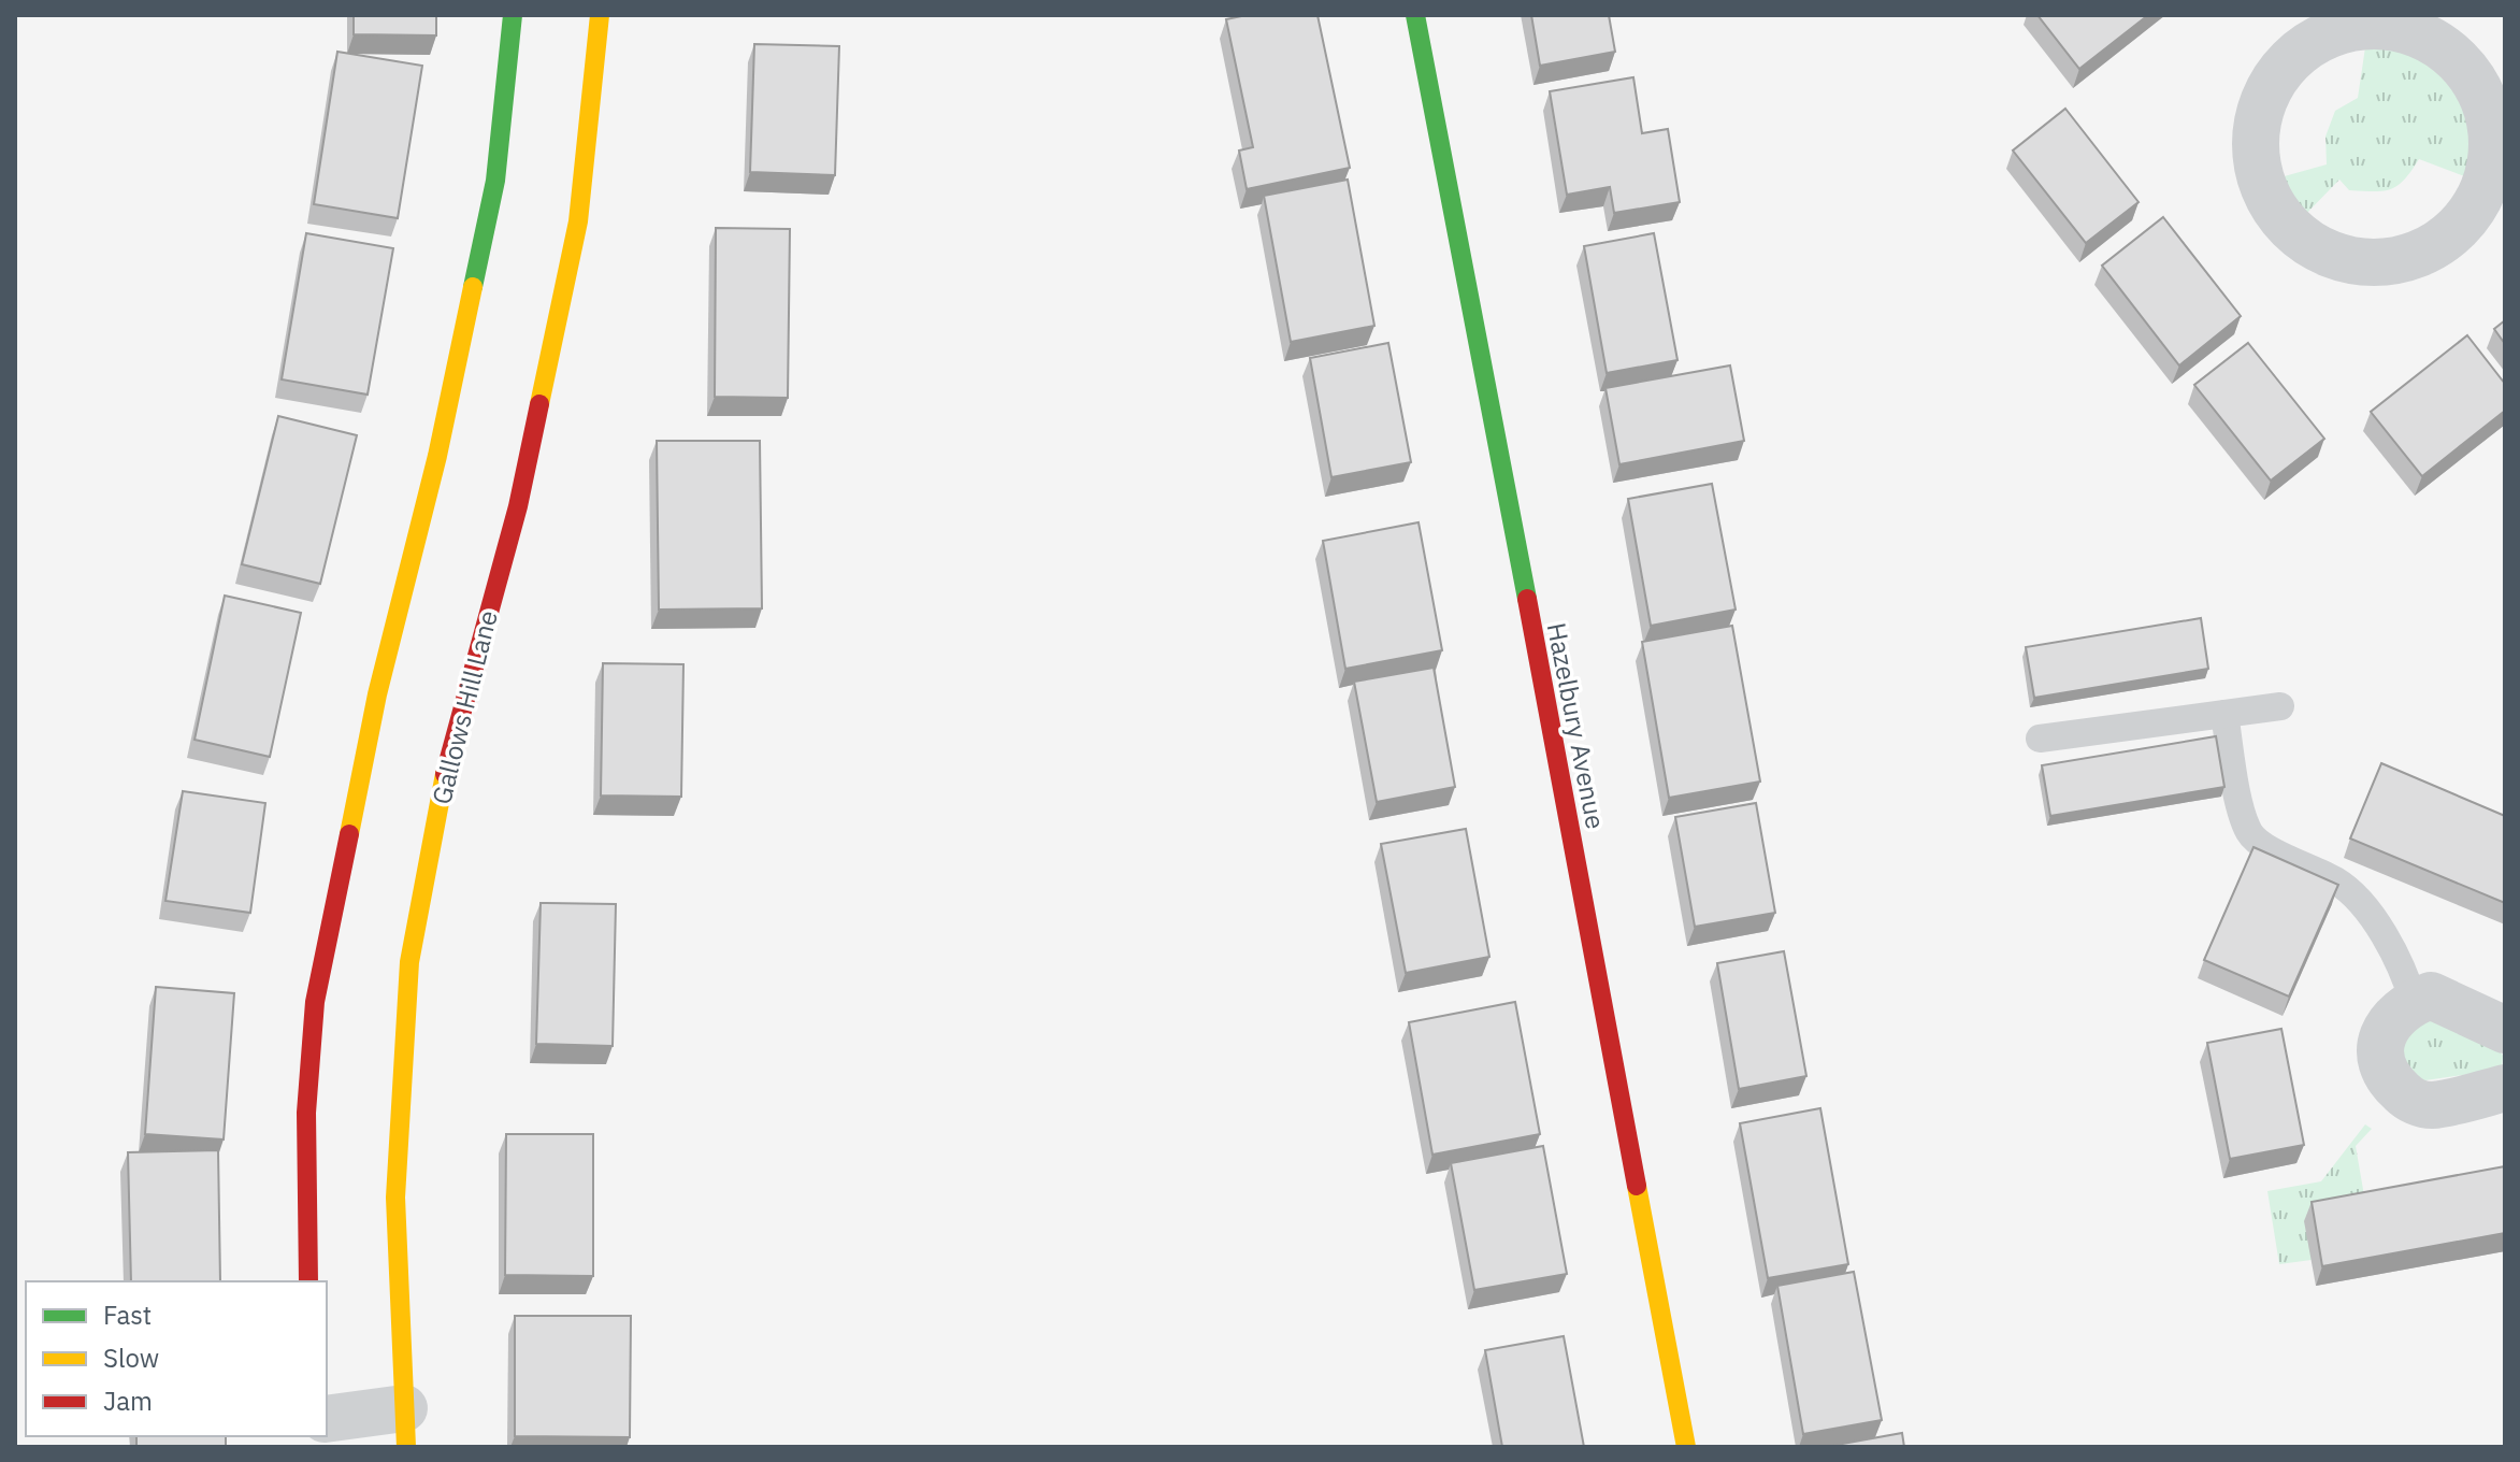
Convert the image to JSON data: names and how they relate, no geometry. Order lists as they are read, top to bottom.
{
  "streets": {
    "street": ["Gallows Hill Lane", "Hazelbury Avenue"]
  },
  "legend": ["Fast", "Slow", "Jam"]
}
